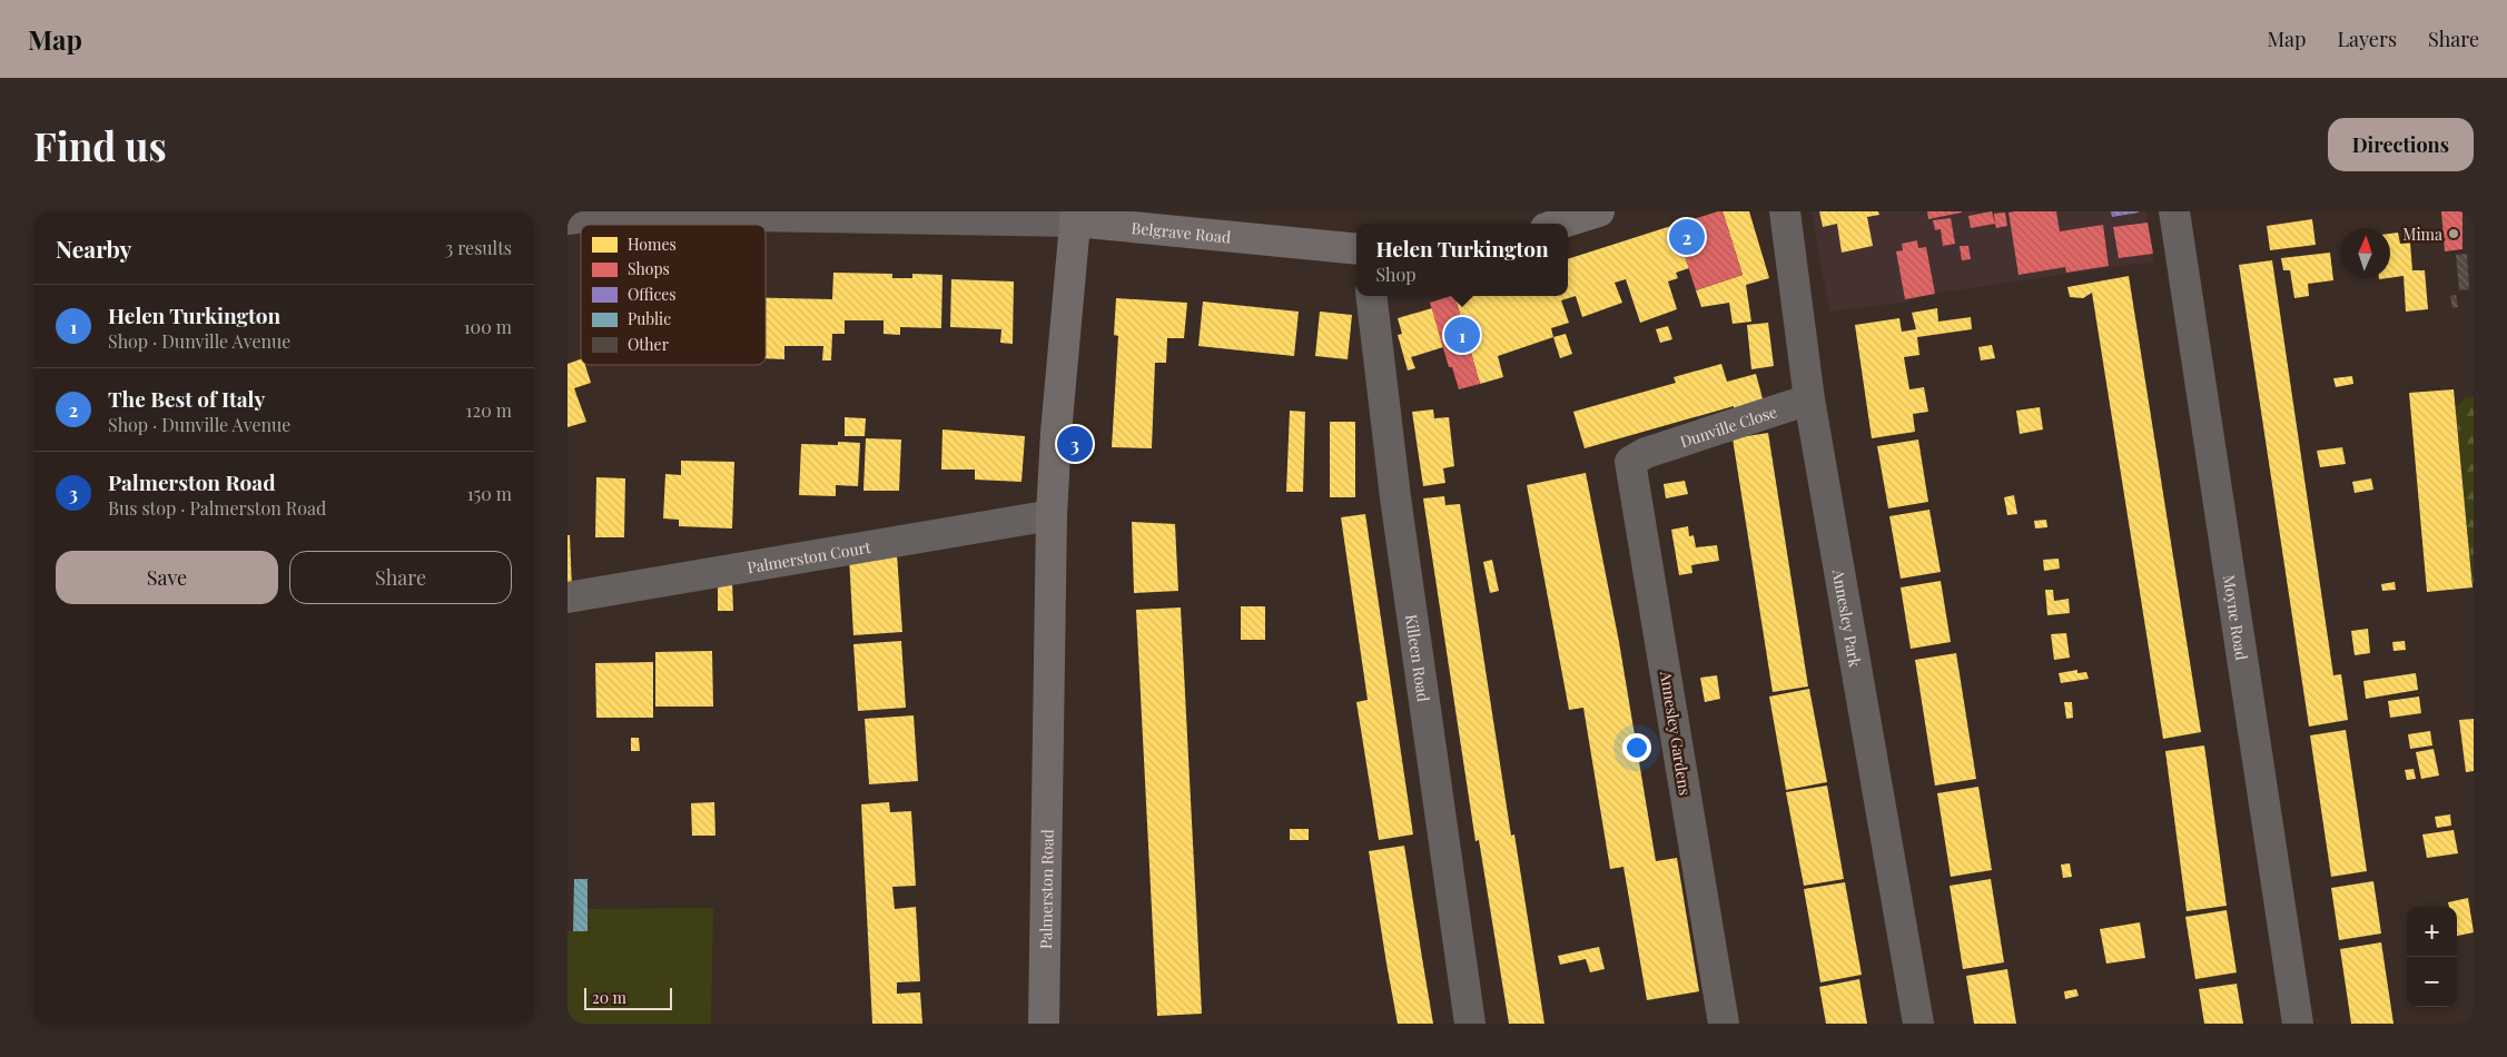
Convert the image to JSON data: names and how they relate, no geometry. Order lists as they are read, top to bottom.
{
  "streets": {
    "street": [
      "Belgrave Road",
      "Dunville Close",
      "Palmerston Court",
      "Moyne Road",
      "Annesley Park",
      "Killeen Road",
      "Annesley Gardens",
      "Palmerston Road"
    ]
  },
  "crossings": [
    ["Belgrave Road", "Palmerston Road"],
    ["Dunville Close", "Annesley Park"],
    ["Dunville Close", "Annesley Gardens"],
    ["Palmerston Court", "Palmerston Road"]
  ],
  "places": ["Mima"],
  "legend": [
    "Homes",
    "Shops",
    "Offices",
    "Public",
    "Other"
  ],
  "scale_bar": "20 m",
  "north": "top",
  "page": {
    "header": "Map",
    "nav": ["Map", "Layers", "Share"],
    "buttons": [
      "Directions",
      ["Save", "Share"]
    ],
    "title": "Find us",
    "heading": ["Nearby", "3 results"],
    "pins": ["2", "1", "3"],
    "popup": ["Helen Turkington", "Shop"],
    "list": [
      {
        "mark": "1",
        "name": "Helen Turkington",
        "note": "Shop · Dunville Avenue",
        "value": "100 m"
      },
      {
        "mark": "2",
        "name": "The Best of Italy",
        "note": "Shop · Dunville Avenue",
        "value": "120 m"
      },
      {
        "mark": "3",
        "name": "Palmerston Road",
        "note": "Bus stop · Palmerston Road",
        "value": "150 m"
      }
    ],
    "map_buttons": ["+", "−"],
    "scale": "20 m"
  }
}
